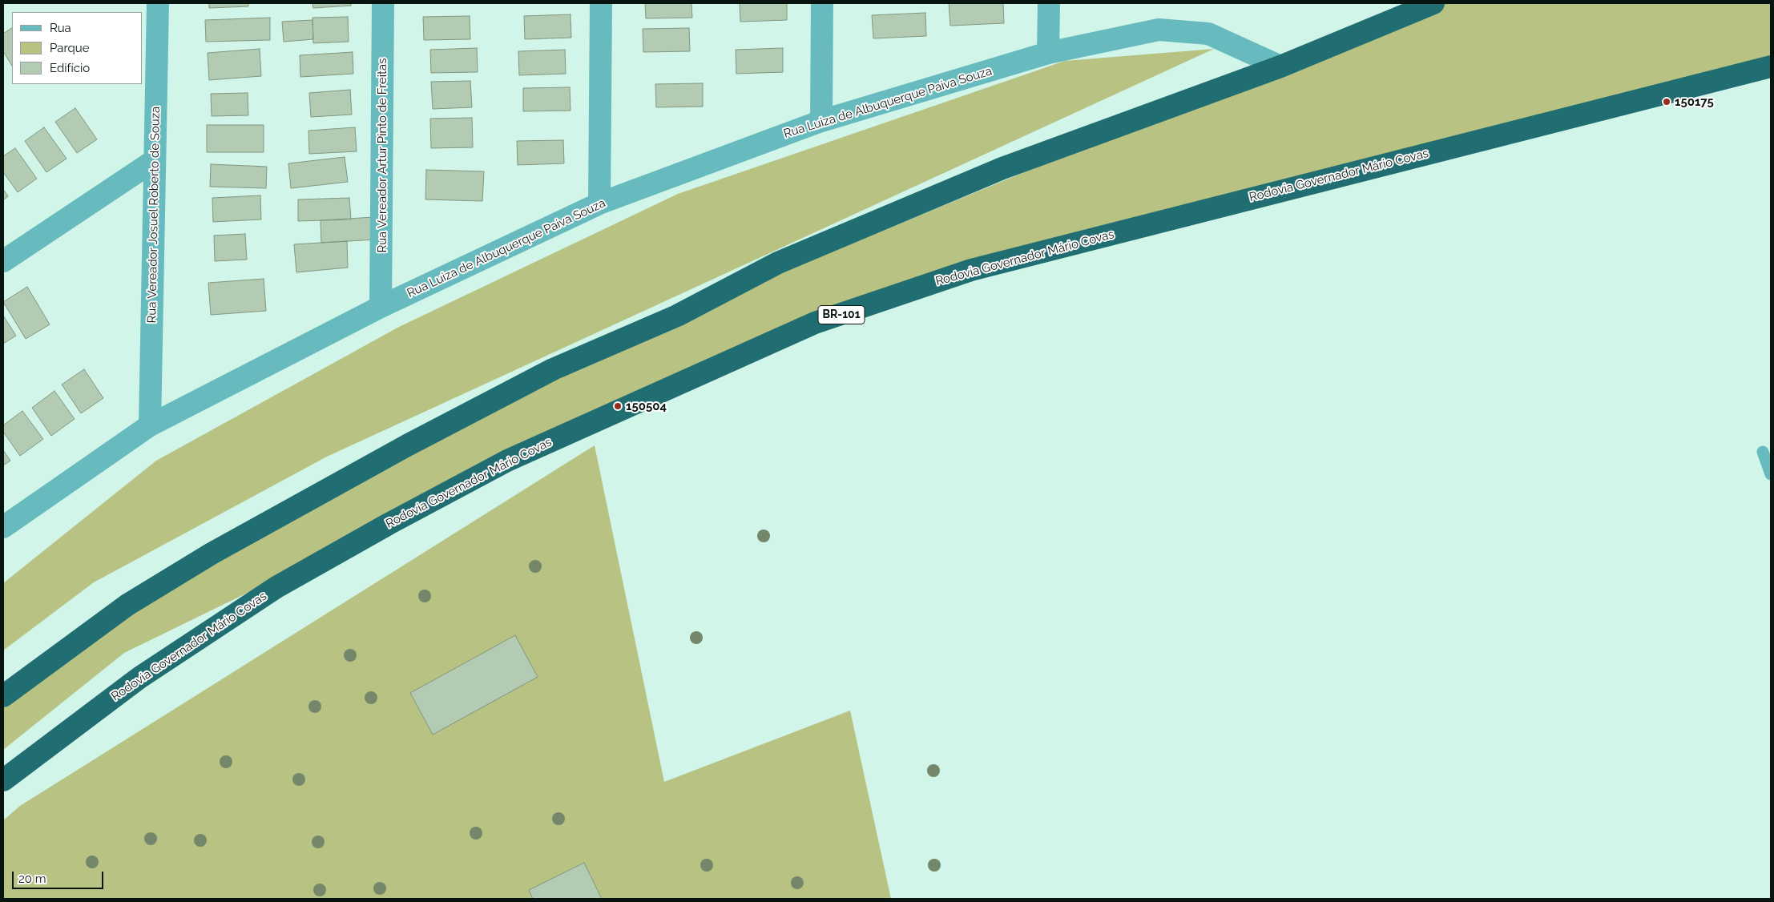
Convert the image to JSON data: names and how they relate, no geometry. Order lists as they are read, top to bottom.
{
  "streets": {
    "highway": ["Rodovia Governador Mário Covas", "BR-101"],
    "street": ["Rua Luiza de Albuquerque Paiva Souza", "Rua Vereador Artur Pinto de Freitas", "Rua Vereador Josuel Roberto de Souza"]
  },
  "crossings": [
    ["Rua Luiza de Albuquerque Paiva Souza", "Rua Vereador Artur Pinto de Freitas"],
    ["Rua Luiza de Albuquerque Paiva Souza", "Rua Vereador Josuel Roberto de Souza"]
  ],
  "places": ["150175", "150504"],
  "legend": ["Rua", "Parque", "Edifício"],
  "scale_bar": "20 m"
}
